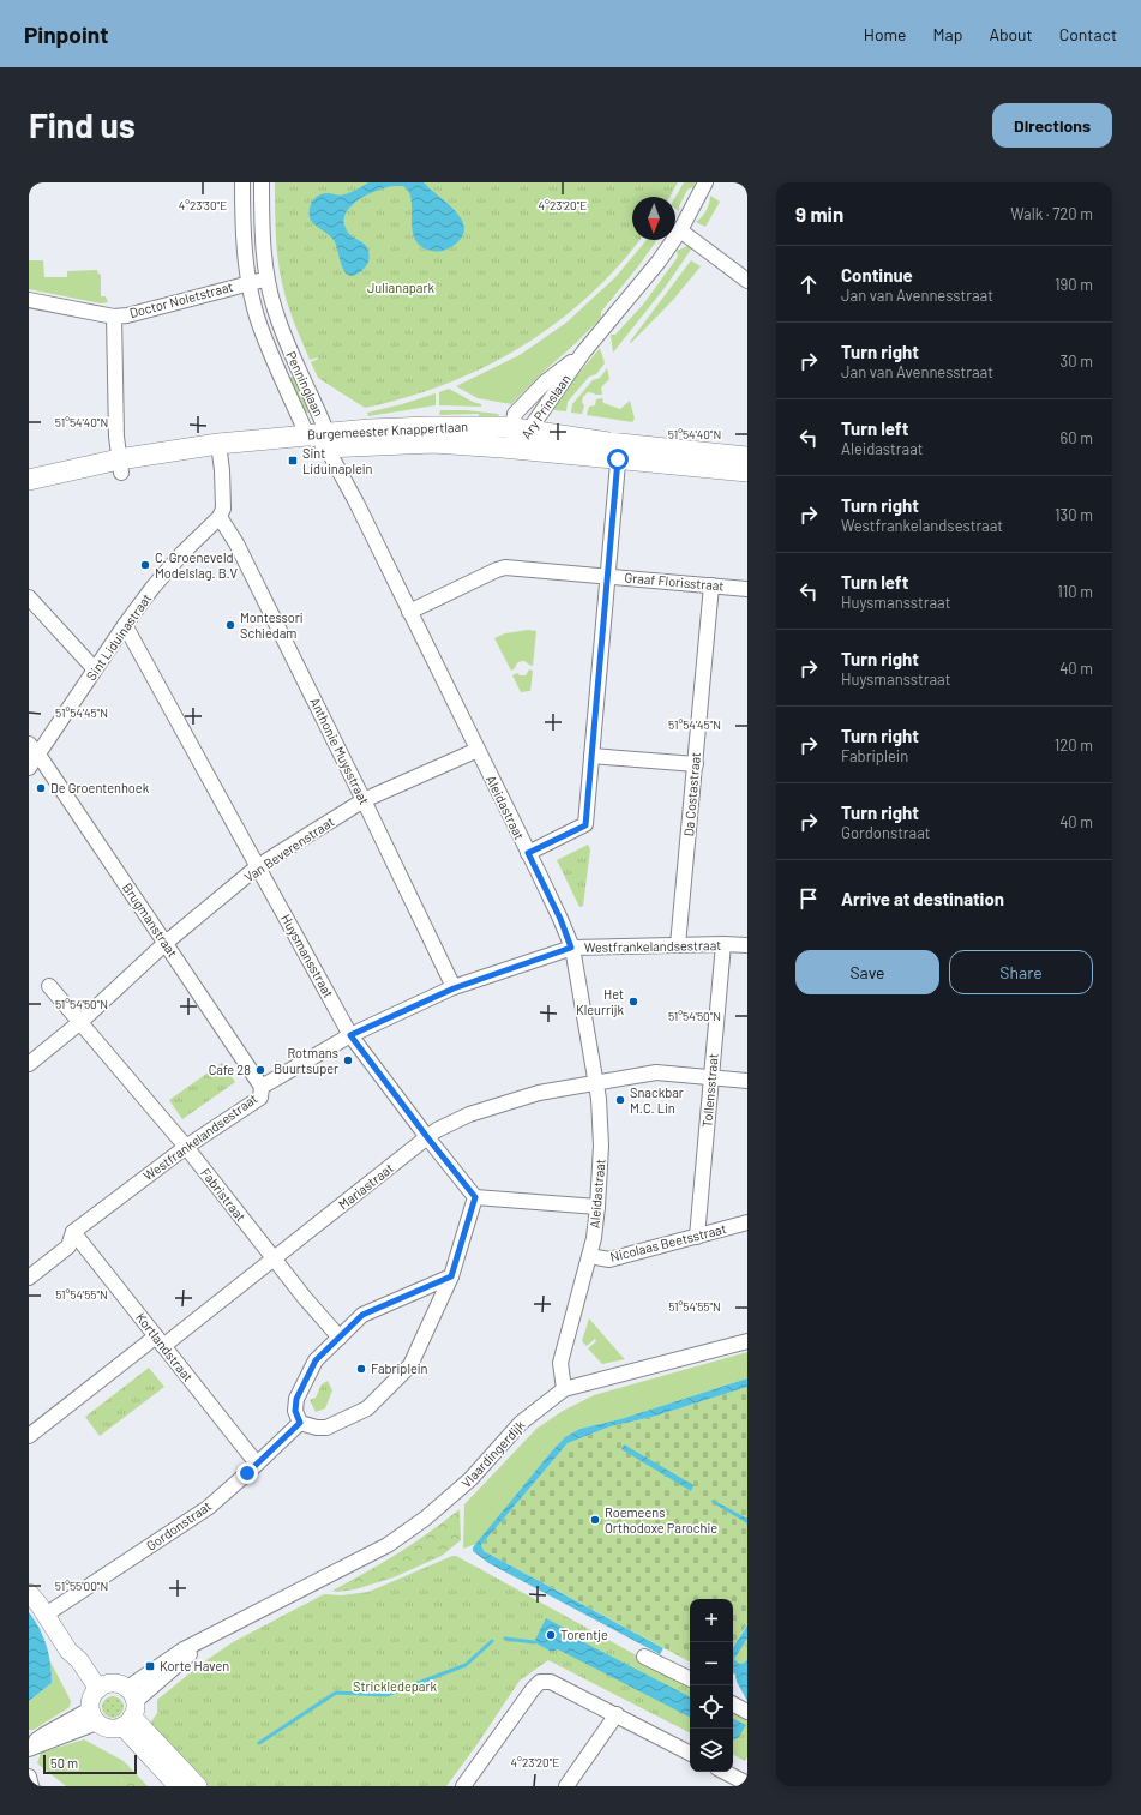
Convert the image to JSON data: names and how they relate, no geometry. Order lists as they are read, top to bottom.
{
  "streets": {
    "main road": ["Burgemeester Knappertlaan"],
    "street": [
      "Doctor Noletstraat",
      "Penninglaan",
      "Ary Prinslaan",
      "Graaf Florisstraat",
      "Sint Liduinastraat",
      "Anthonie Muysstraat",
      "Da Costastraat",
      "Aleidastraat",
      "Van Beverenstraat",
      "Brugmanstraat",
      "Westfrankelandsestraat",
      "Huysmansstraat",
      "Tollensstraat",
      "Mariastraat",
      "Fabristraat",
      "Nicolaas Beetsstraat",
      "Kortlandstraat",
      "Vlaardingerdijk",
      "Gordonstraat"
    ]
  },
  "crossings": [
    ["Doctor Noletstraat", "Penninglaan"],
    ["Penninglaan", "Burgemeester Knappertlaan"],
    ["Penninglaan", "Aleidastraat"],
    ["Ary Prinslaan", "Burgemeester Knappertlaan"],
    ["Burgemeester Knappertlaan", "Aleidastraat"],
    ["Graaf Florisstraat", "Da Costastraat"],
    ["Graaf Florisstraat", "Aleidastraat"],
    ["Sint Liduinastraat", "Anthonie Muysstraat"],
    ["Sint Liduinastraat", "Brugmanstraat"],
    ["Sint Liduinastraat", "Huysmansstraat"],
    ["Anthonie Muysstraat", "Van Beverenstraat"],
    ["Anthonie Muysstraat", "Westfrankelandsestraat"],
    ["Da Costastraat", "Westfrankelandsestraat"],
    ["Aleidastraat", "Van Beverenstraat"],
    ["Aleidastraat", "Westfrankelandsestraat"],
    ["Aleidastraat", "Mariastraat"],
    ["Aleidastraat", "Nicolaas Beetsstraat"],
    ["Aleidastraat", "Vlaardingerdijk"],
    ["Van Beverenstraat", "Brugmanstraat"],
    ["Van Beverenstraat", "Huysmansstraat"],
    ["Van Beverenstraat", "Fabristraat"],
    ["Brugmanstraat", "Westfrankelandsestraat"],
    ["Westfrankelandsestraat", "Huysmansstraat"],
    ["Westfrankelandsestraat", "Tollensstraat"],
    ["Westfrankelandsestraat", "Fabristraat"],
    ["Westfrankelandsestraat", "Kortlandstraat"],
    ["Huysmansstraat", "Mariastraat"],
    ["Tollensstraat", "Mariastraat"],
    ["Tollensstraat", "Nicolaas Beetsstraat"],
    ["Mariastraat", "Fabristraat"],
    ["Mariastraat", "Kortlandstraat"],
    ["Kortlandstraat", "Gordonstraat"]
  ],
  "parks": ["Julianapark", "Strickledepark"],
  "places": {
    "transit": ["Sint Liduinaplein", "Korte Haven"],
    "other": [
      "C. Groeneveld Modelslag. B.V",
      "Montessori Schiedam",
      "De Groentenhoek",
      "Het Kleurrijk",
      "Rotmans Buurtsuper",
      "Cafe 28",
      "Snackbar M.C. Lin",
      "Fabriplein",
      "Roemeens Orthodoxe Parochie",
      "Torentje"
    ]
  },
  "scale_bar": "50 m",
  "north": "bottom",
  "page": {
    "header": "Pinpoint",
    "nav": [
      "Home",
      "Map",
      "About",
      "Contact"
    ],
    "buttons": [
      "Directions",
      ["Save", "Share"]
    ],
    "title": "Find us",
    "heading": ["9 min", "Walk · 720 m"],
    "list": [
      ["Continue", "Jan van Avennesstraat", "190 m"],
      ["Turn right", "Jan van Avennesstraat", "30 m"],
      ["Turn left", "Aleidastraat", "60 m"],
      ["Turn right", "Westfrankelandsestraat", "130 m"],
      ["Turn left", "Huysmansstraat", "110 m"],
      ["Turn right", "Huysmansstraat", "40 m"],
      ["Turn right", "Fabriplein", "120 m"],
      ["Turn right", "Gordonstraat", "40 m"],
      "Arrive at destination"
    ],
    "map_buttons": ["+", "−"],
    "scale": "50 m"
  },
  "coordinates": [
    "4°23'30\"E",
    "4°23'20\"E",
    "51°54'40\"N",
    "51°54'45\"N",
    "51°54'50\"N",
    "51°54'55\"N",
    "51°55'00\"N"
  ]
}
